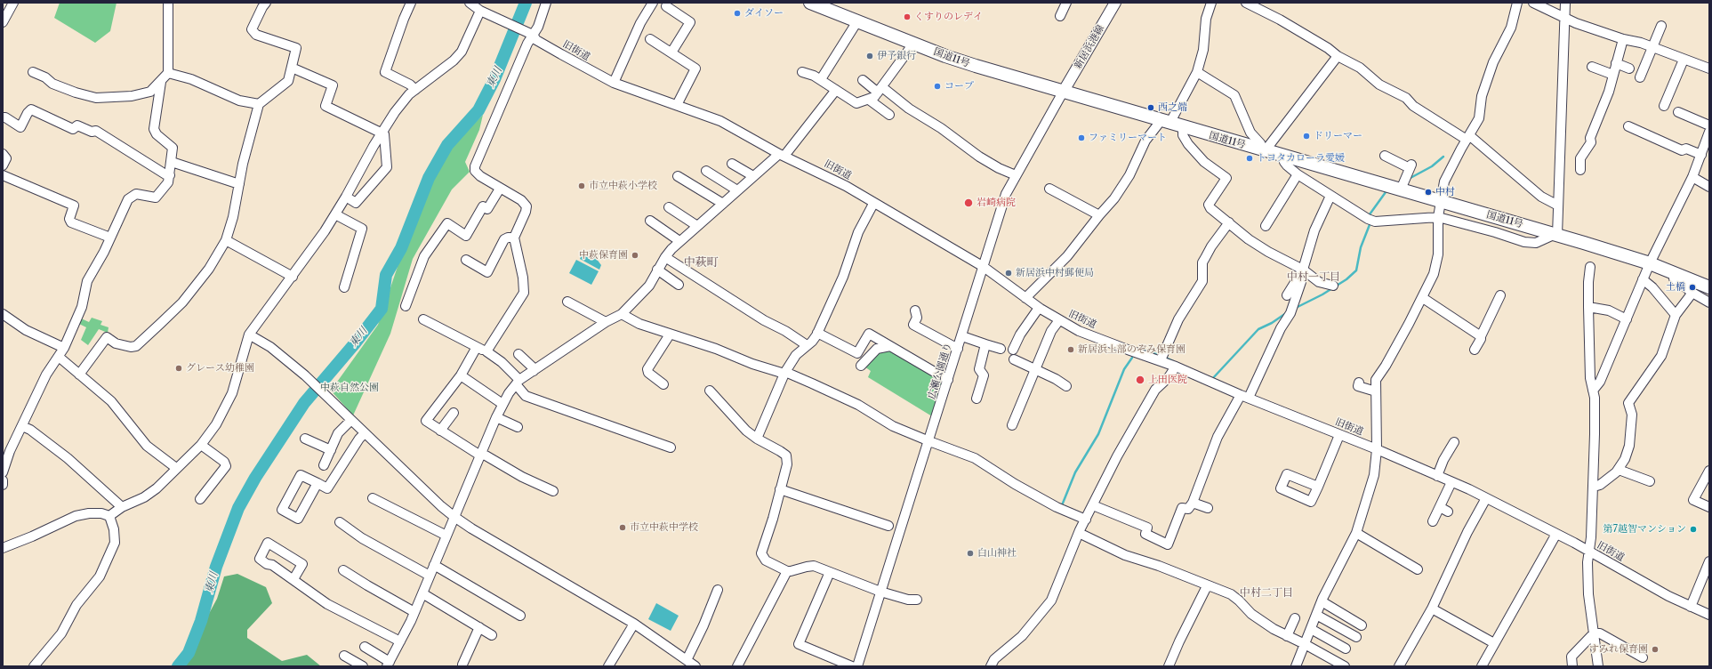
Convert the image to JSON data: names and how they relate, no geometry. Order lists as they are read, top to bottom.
{
  "streets": {
    "highway": ["国道11号"],
    "main road": ["新居浜港線"],
    "street": ["旧街道", "広瀬公園通り"]
  },
  "crossings": [
    ["新居浜港線", "国道11号"],
    ["新居浜港線", "広瀬公園通り"],
    ["旧街道", "広瀬公園通り"],
    ["国道11号", "広瀬公園通り"]
  ],
  "districts": ["中萩町", "中村一丁目", "中村二丁目"],
  "water": ["東川"],
  "parks": ["中萩自然公園"],
  "places": [
    "ダイソー",
    "くすりのレデイ",
    "伊予銀行",
    "コープ",
    "西之端",
    "ドリーマー",
    "ファミリーマート",
    "トヨタカローラ愛媛",
    "市立中萩小学校",
    "中村",
    "岩崎病院",
    "中萩保育園",
    "新居浜中村郵便局",
    "土橋",
    "新居浜上部のぞみ保育園",
    "グレース幼稚園",
    "上田医院",
    "市立中萩中学校",
    "第7越智マンション",
    "白山神社",
    "すみれ保育園"
  ]
}
